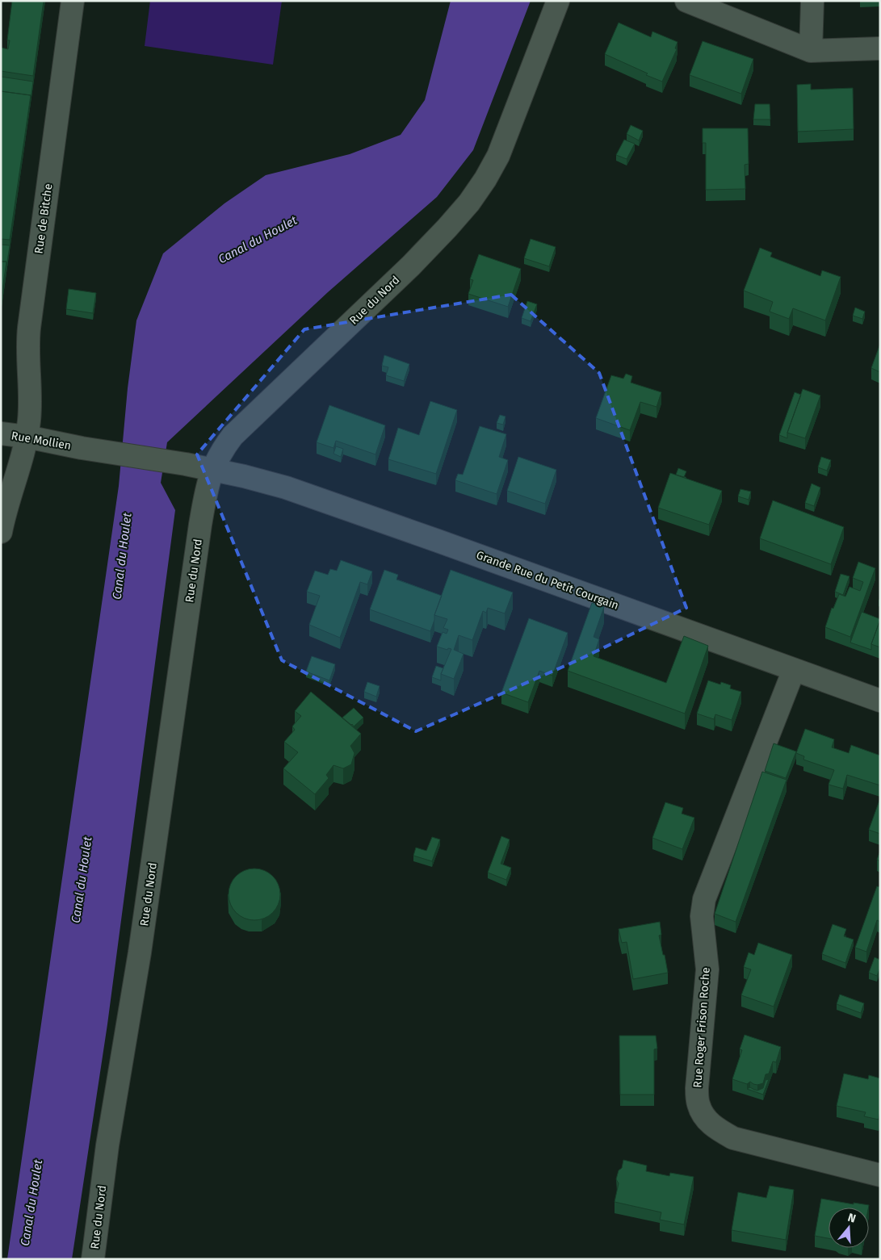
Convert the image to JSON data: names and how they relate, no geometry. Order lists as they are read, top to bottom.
{
  "streets": {
    "street": [
      "Rue de Bitche",
      "Rue du Nord",
      "Rue Mollien",
      "Grande Rue du Petit Courgain",
      "Rue Roger Frison Roche"
    ]
  },
  "crossings": [
    ["Rue de Bitche", "Rue Mollien"],
    ["Rue du Nord", "Grande Rue du Petit Courgain"],
    ["Rue Mollien", "Grande Rue du Petit Courgain"],
    ["Grande Rue du Petit Courgain", "Rue Roger Frison Roche"]
  ],
  "water": ["Canal du Houlet"],
  "north": "top"
}
